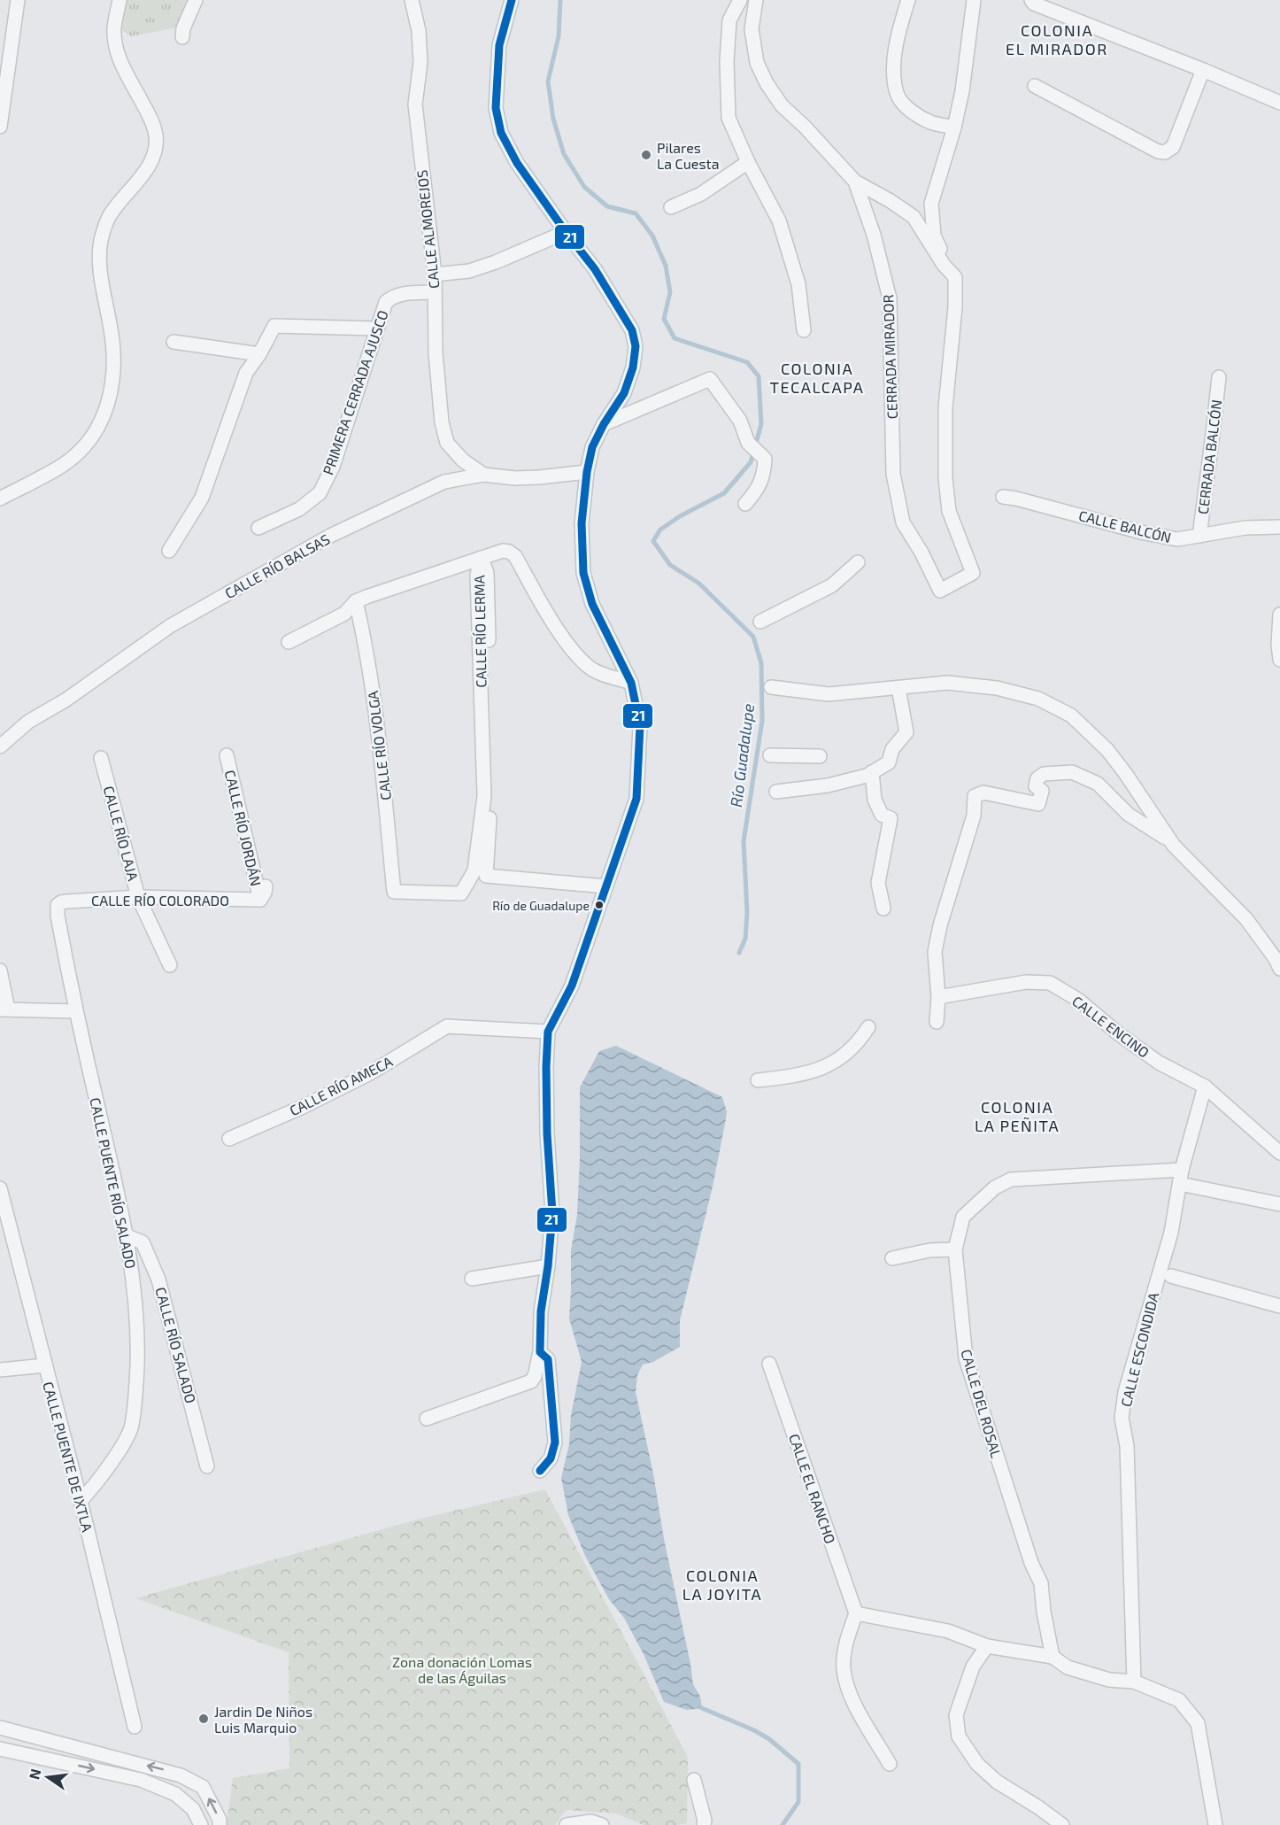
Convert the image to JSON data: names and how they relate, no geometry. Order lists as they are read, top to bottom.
{
  "streets": {
    "street": [
      "CALLE ALMOREJOS",
      "CERRADA MIRADOR",
      "PRIMERA CERRADA AJUSCO",
      "CERRADA BALCÓN",
      "CALLE BALCÓN",
      "CALLE RÍO BALSAS",
      "CALLE RÍO LERMA",
      "CALLE RÍO VOLGA",
      "CALLE RÍO JORDÁN",
      "CALLE RÍO LAJA",
      "CALLE RÍO COLORADO",
      "CALLE ENCINO",
      "CALLE RÍO AMECA",
      "CALLE PUENTE RÍO SALADO",
      "CALLE RÍO SALADO",
      "CALLE ESCONDIDA",
      "CALLE DEL ROSAL",
      "CALLE PUENTE DE IXTLA",
      "CALLE EL RANCHO"
    ]
  },
  "crossings": [
    ["CALLE ALMOREJOS", "PRIMERA CERRADA AJUSCO"],
    ["CALLE ALMOREJOS", "CALLE RÍO BALSAS"],
    ["CERRADA BALCÓN", "CALLE BALCÓN"],
    ["CALLE RÍO LERMA", "CALLE RÍO VOLGA"],
    ["CALLE RÍO JORDÁN", "CALLE RÍO COLORADO"],
    ["CALLE RÍO LAJA", "CALLE RÍO COLORADO"],
    ["CALLE RÍO COLORADO", "CALLE PUENTE RÍO SALADO"],
    ["CALLE ENCINO", "CALLE ESCONDIDA"],
    ["CALLE PUENTE RÍO SALADO", "CALLE RÍO SALADO"],
    ["CALLE PUENTE RÍO SALADO", "CALLE PUENTE DE IXTLA"],
    ["CALLE ESCONDIDA", "CALLE DEL ROSAL"]
  ],
  "districts": [
    "COLONIA EL MIRADOR",
    "COLONIA TECALCAPA",
    "COLONIA LA PEÑITA",
    "COLONIA LA JOYITA"
  ],
  "water": ["Río Guadalupe"],
  "parks": ["Zona donación Lomas de las Águilas"],
  "places": ["Pilares La Cuesta", "Río de Guadalupe", "Jardin De Niños Luis Marquio"],
  "lines": ["transit line 21"],
  "north": "left"
}
